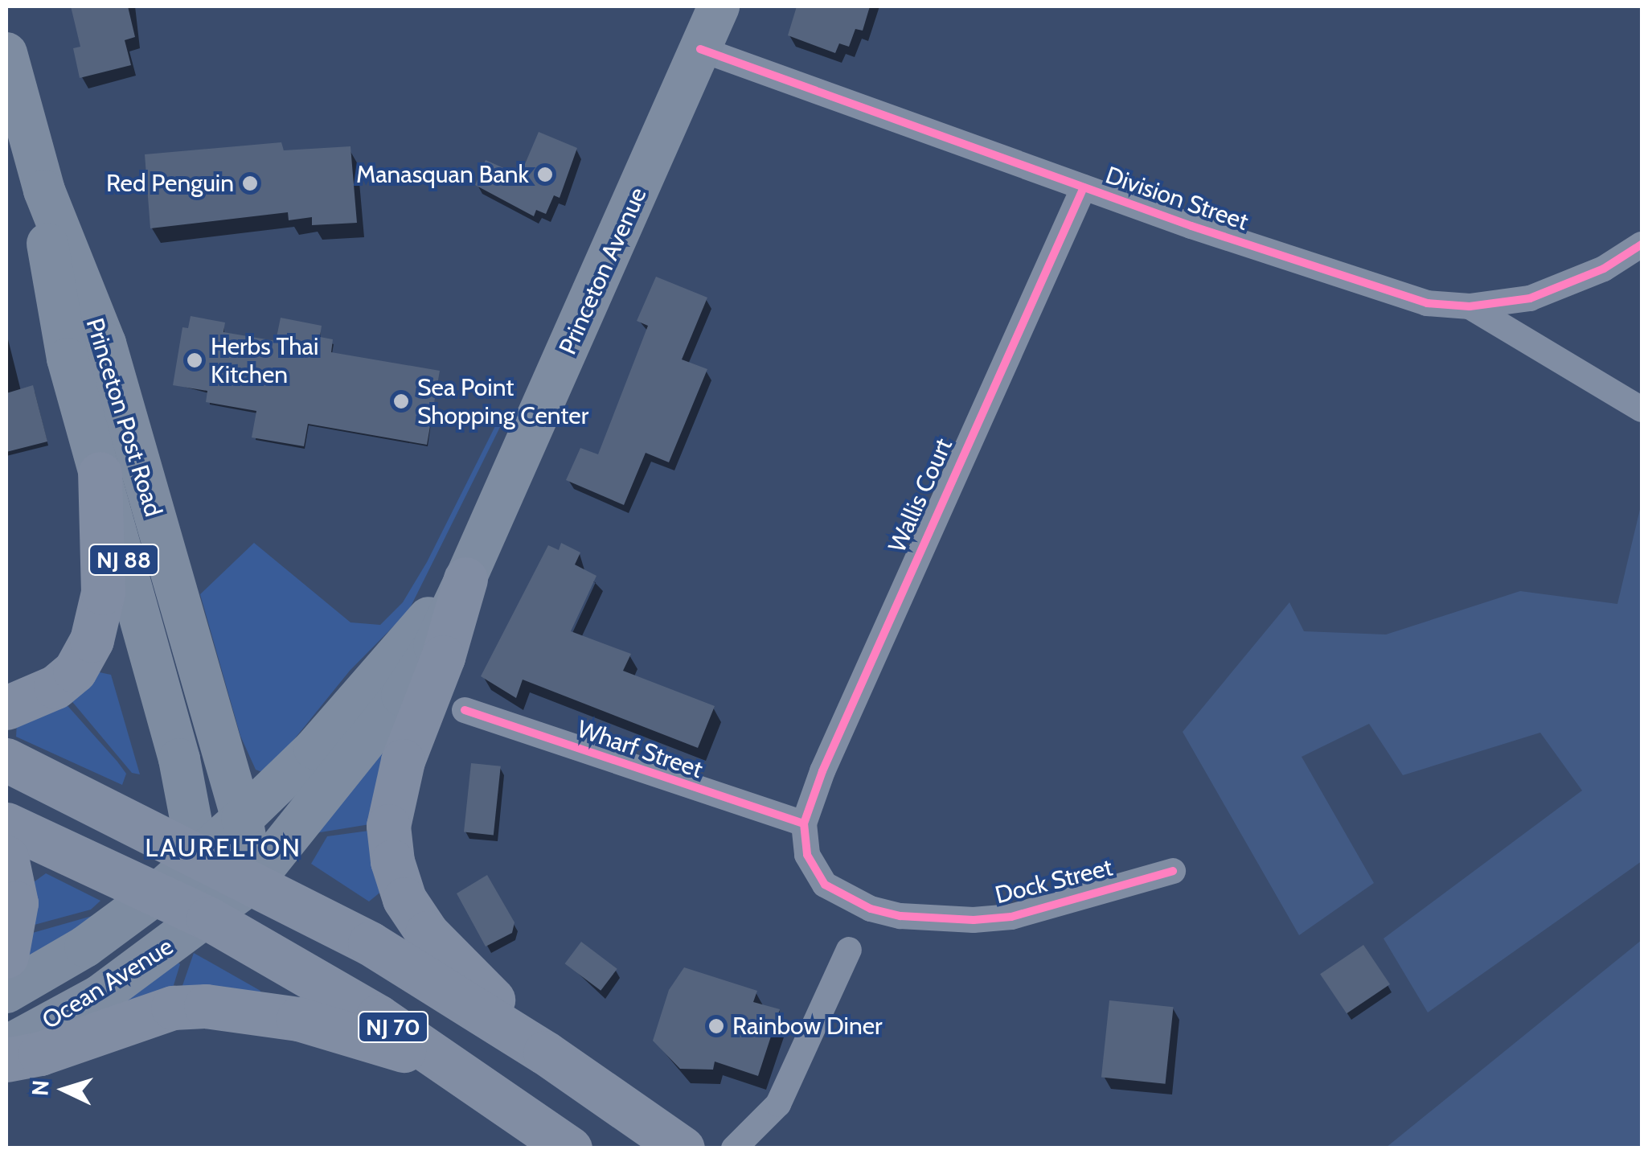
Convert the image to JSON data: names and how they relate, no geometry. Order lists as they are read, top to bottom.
{
  "streets": {
    "highway": ["NJ 70"],
    "main road": [
      "Princeton Avenue",
      "Princeton Post Road",
      "NJ 88",
      "Ocean Avenue"
    ],
    "street": [
      "Division Street",
      "Wallis Court",
      "Wharf Street",
      "Dock Street"
    ]
  },
  "crossings": [
    ["Division Street", "Princeton Avenue"],
    ["Division Street", "Wallis Court"],
    ["Princeton Avenue", "Princeton Post Road"],
    ["Princeton Avenue", "Ocean Avenue"],
    ["Princeton Avenue", "NJ 70"],
    ["Princeton Post Road", "Ocean Avenue"],
    ["Princeton Post Road", "NJ 70"],
    ["Wallis Court", "Wharf Street"],
    ["Wallis Court", "Dock Street"],
    ["Wharf Street", "Dock Street"],
    ["Ocean Avenue", "NJ 70"]
  ],
  "districts": ["LAURELTON"],
  "places": [
    "Manasquan Bank",
    "Red Penguin",
    "Herbs Thai Kitchen",
    "Sea Point Shopping Center",
    "Rainbow Diner"
  ],
  "north": "left"
}
